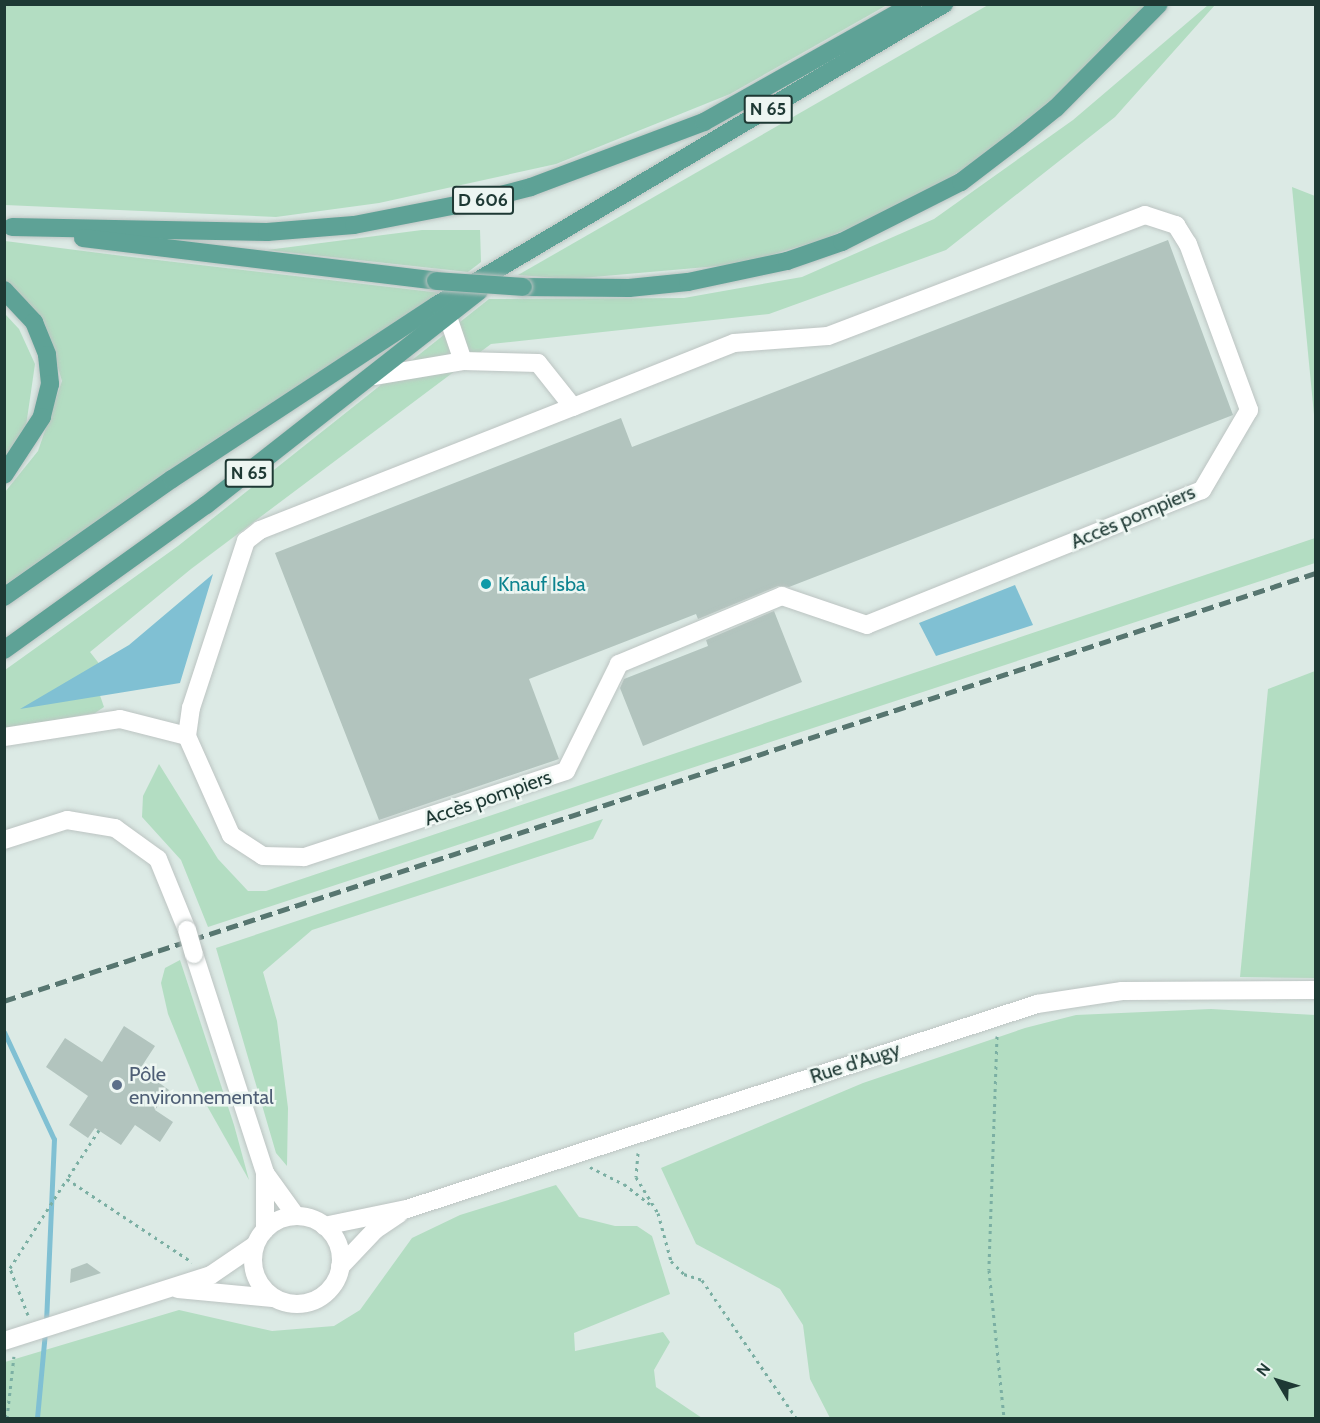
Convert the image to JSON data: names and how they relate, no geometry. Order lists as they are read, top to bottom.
{
  "streets": {
    "main road": ["N 65", "D 606"],
    "street": ["Accès pompiers", "Rue d'Augy"]
  },
  "places": ["Knauf Isba", "Pôle environnemental"],
  "north": "top left"
}
